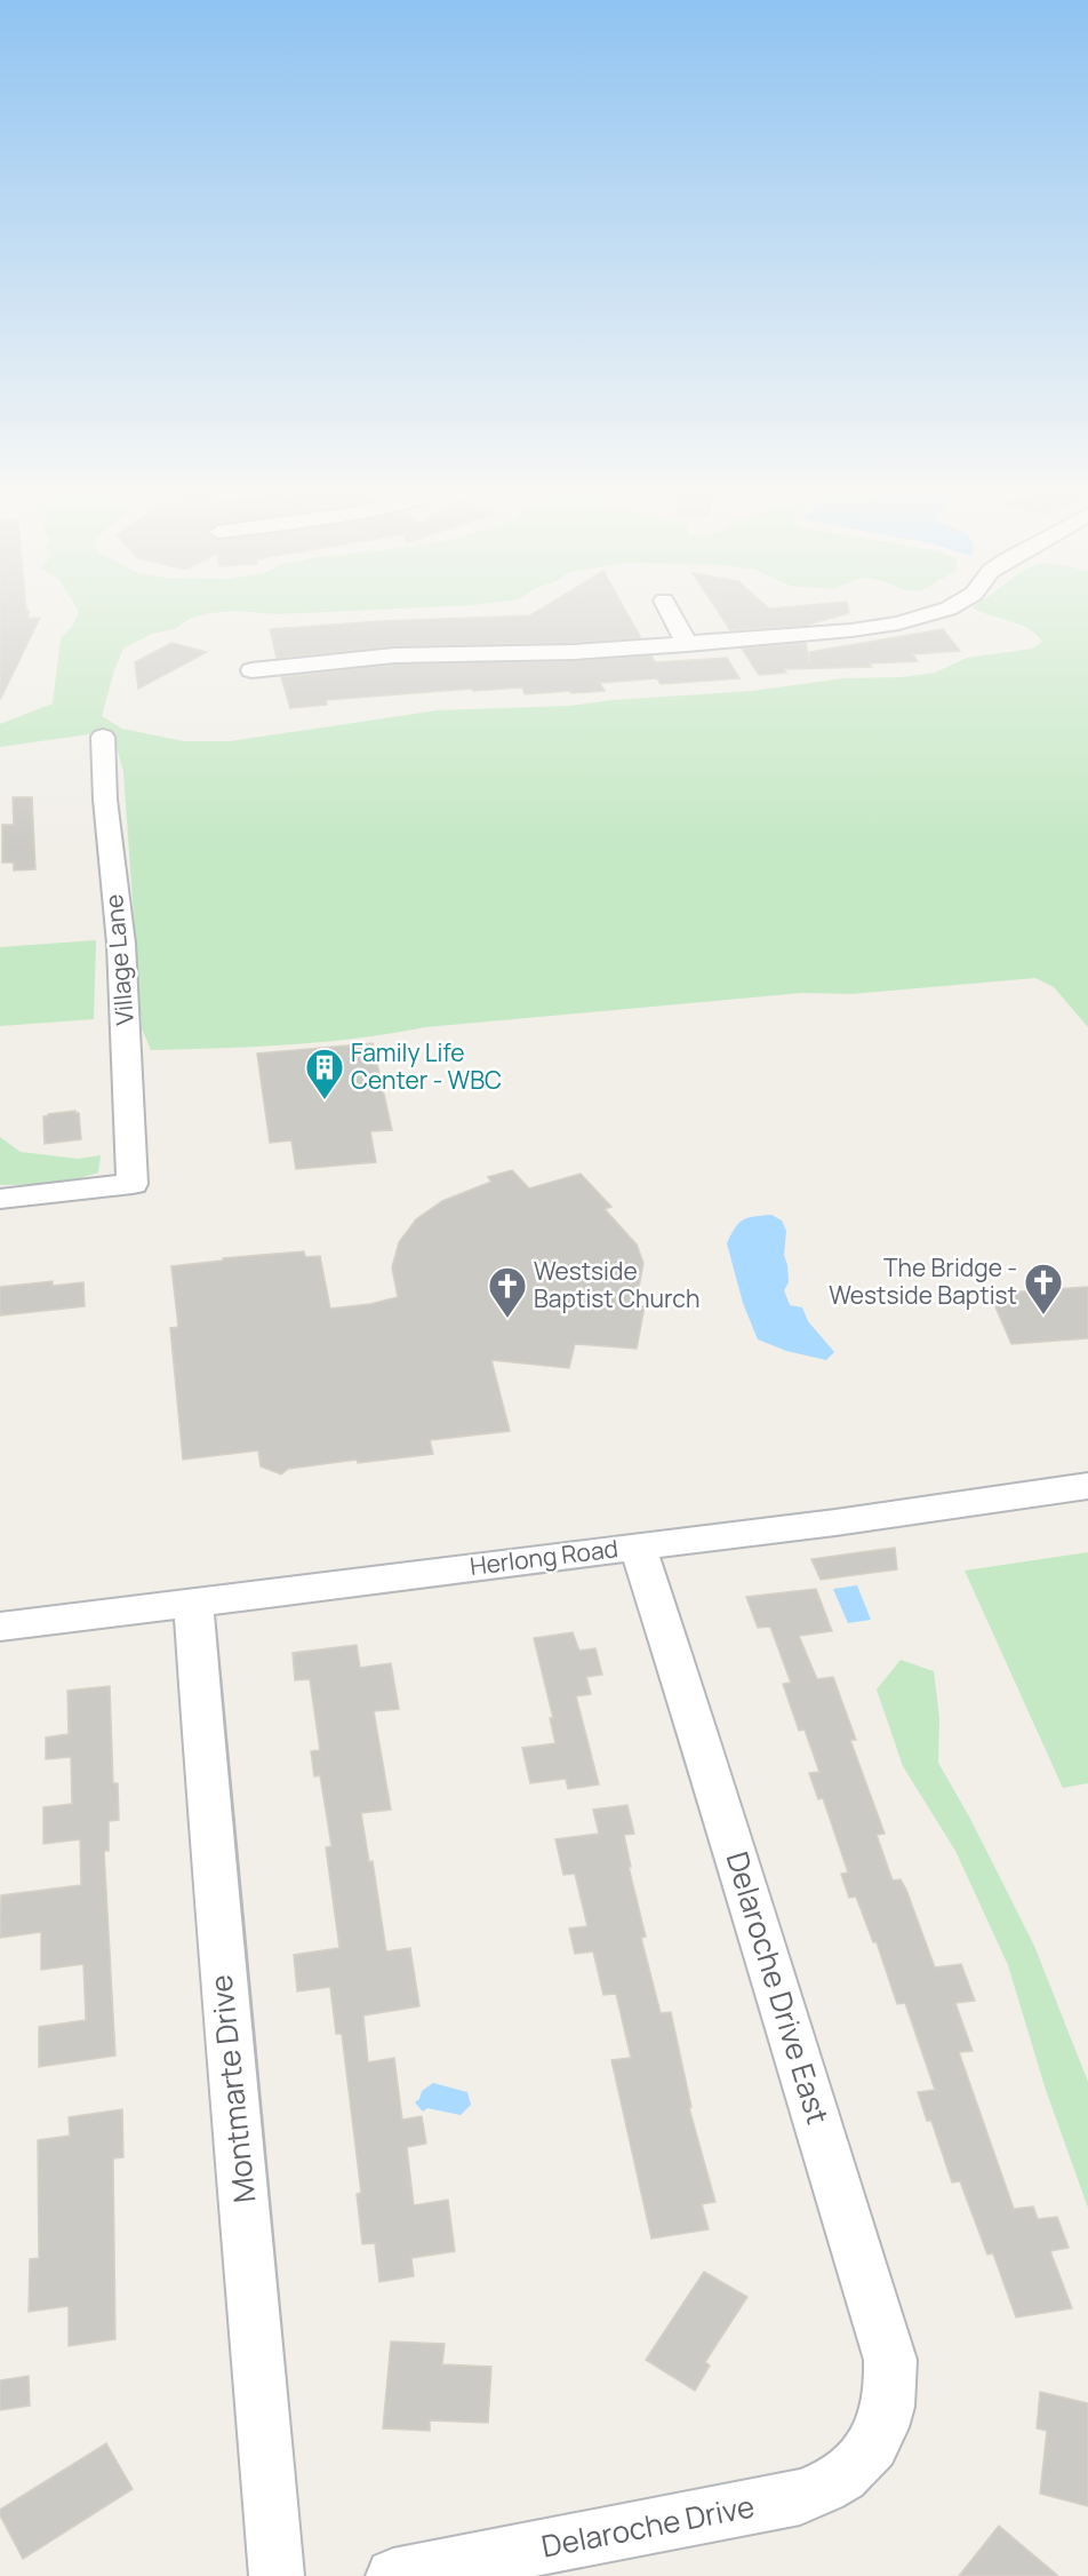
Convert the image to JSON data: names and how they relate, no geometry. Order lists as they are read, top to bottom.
{
  "streets": {
    "street": [
      "Village Lane",
      "Herlong Road",
      "Delaroche Drive East",
      "Montmarte Drive",
      "Delaroche Drive"
    ]
  },
  "crossings": [
    ["Herlong Road", "Delaroche Drive East"],
    ["Herlong Road", "Montmarte Drive"],
    ["Delaroche Drive East", "Delaroche Drive"]
  ],
  "places": {
    "building": ["Family Life Center - WBC"],
    "church": ["The Bridge - Westside Baptist", "Westside Baptist Church"]
  }
}
